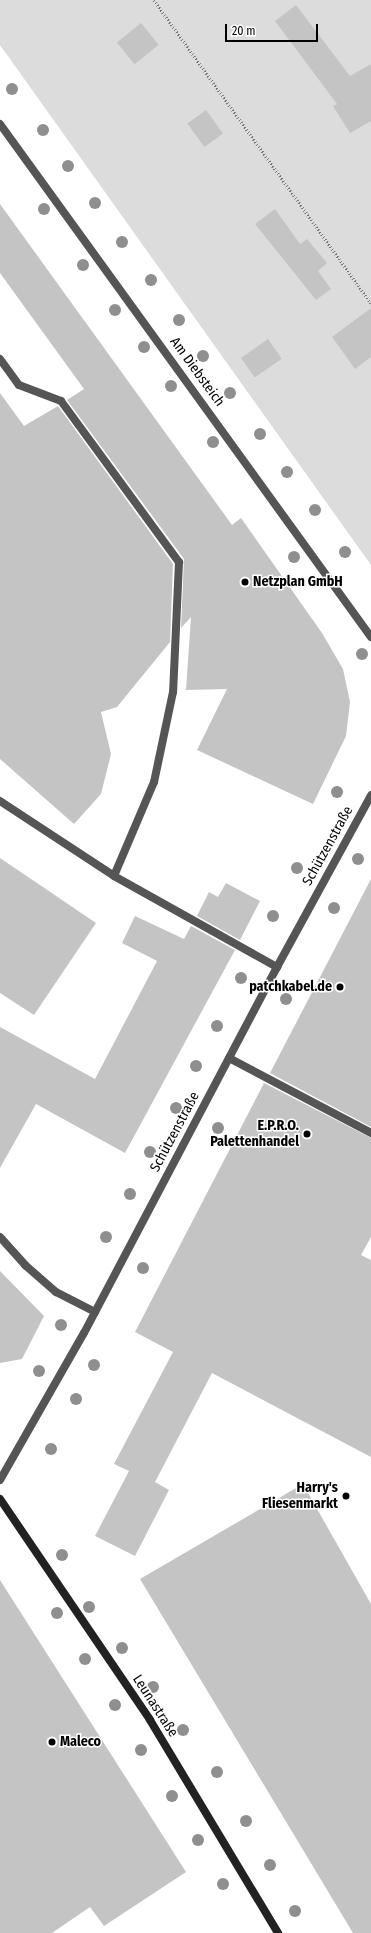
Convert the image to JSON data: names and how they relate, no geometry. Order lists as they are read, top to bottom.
{
  "streets": {
    "street": ["Am Diebsteich", "Schützenstraße", "Leunastraße"]
  },
  "places": [
    "Netzplan GmbH",
    "patchkabel.de",
    "E.P.R.O. Palettenhandel",
    "Harry's Fliesenmarkt",
    "Maleco"
  ],
  "scale_bar": "20 m"
}
